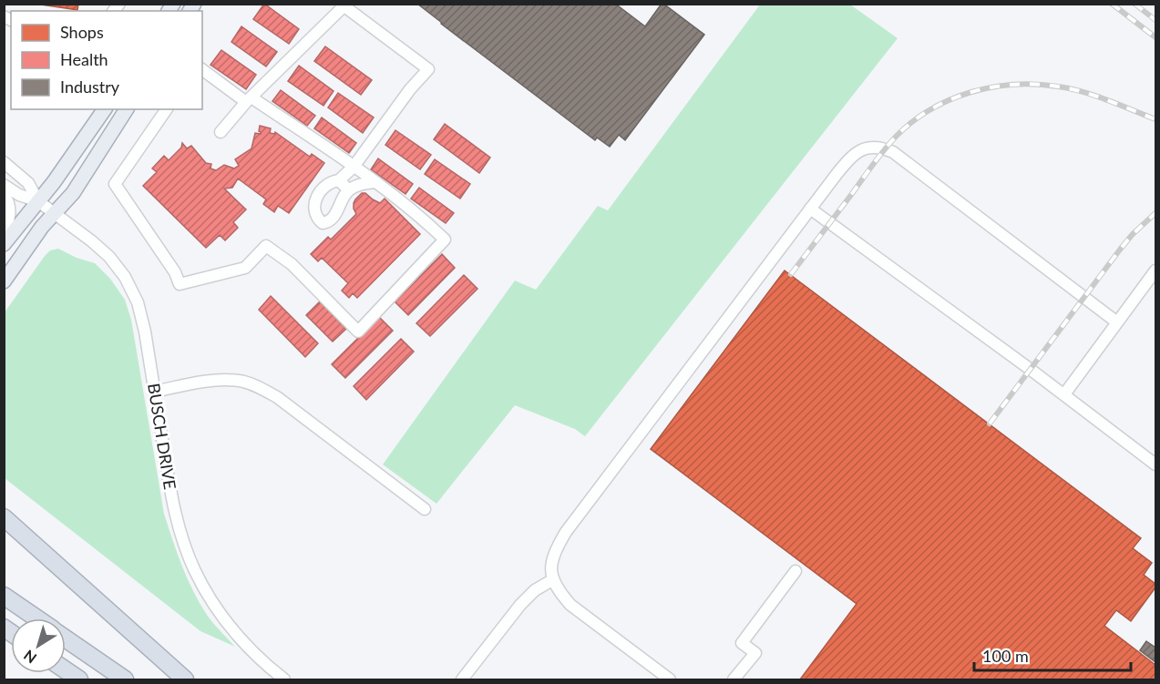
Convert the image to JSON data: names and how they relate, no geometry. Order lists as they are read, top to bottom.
{
  "streets": {
    "street": ["BUSCH DRIVE"]
  },
  "legend": ["Shops", "Health", "Industry"],
  "scale_bar": "100 m",
  "north": "bottom left"
}
